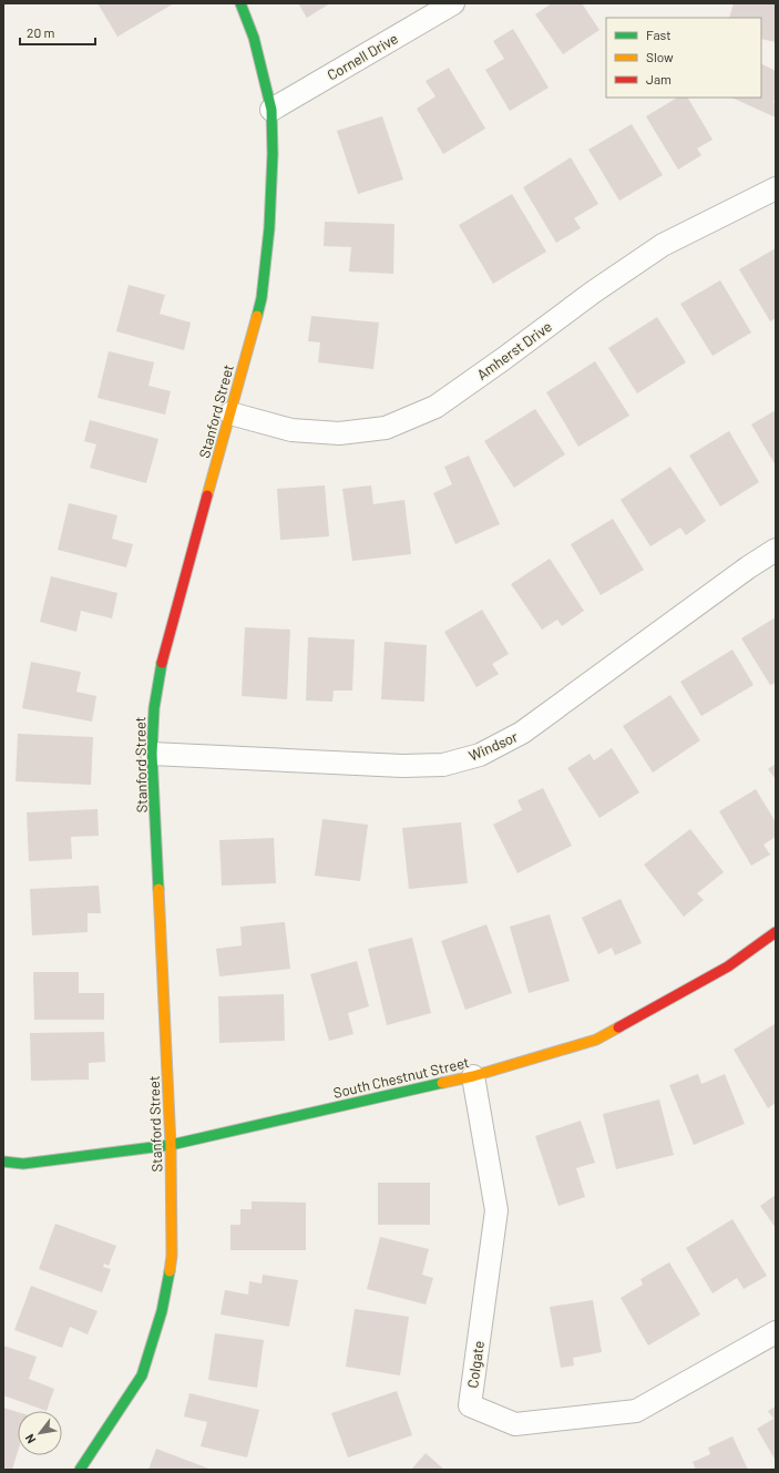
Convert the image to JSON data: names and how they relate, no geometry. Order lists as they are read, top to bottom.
{
  "streets": {
    "street": [
      "Cornell Drive",
      "Amherst Drive",
      "Stanford Street",
      "Windsor",
      "South Chestnut Street",
      "Colgate"
    ]
  },
  "crossings": [
    ["Cornell Drive", "Stanford Street"],
    ["Amherst Drive", "Stanford Street"],
    ["Stanford Street", "Windsor"],
    ["Stanford Street", "South Chestnut Street"],
    ["South Chestnut Street", "Colgate"]
  ],
  "legend": ["Fast", "Slow", "Jam"],
  "scale_bar": "20 m",
  "north": "bottom left"
}
